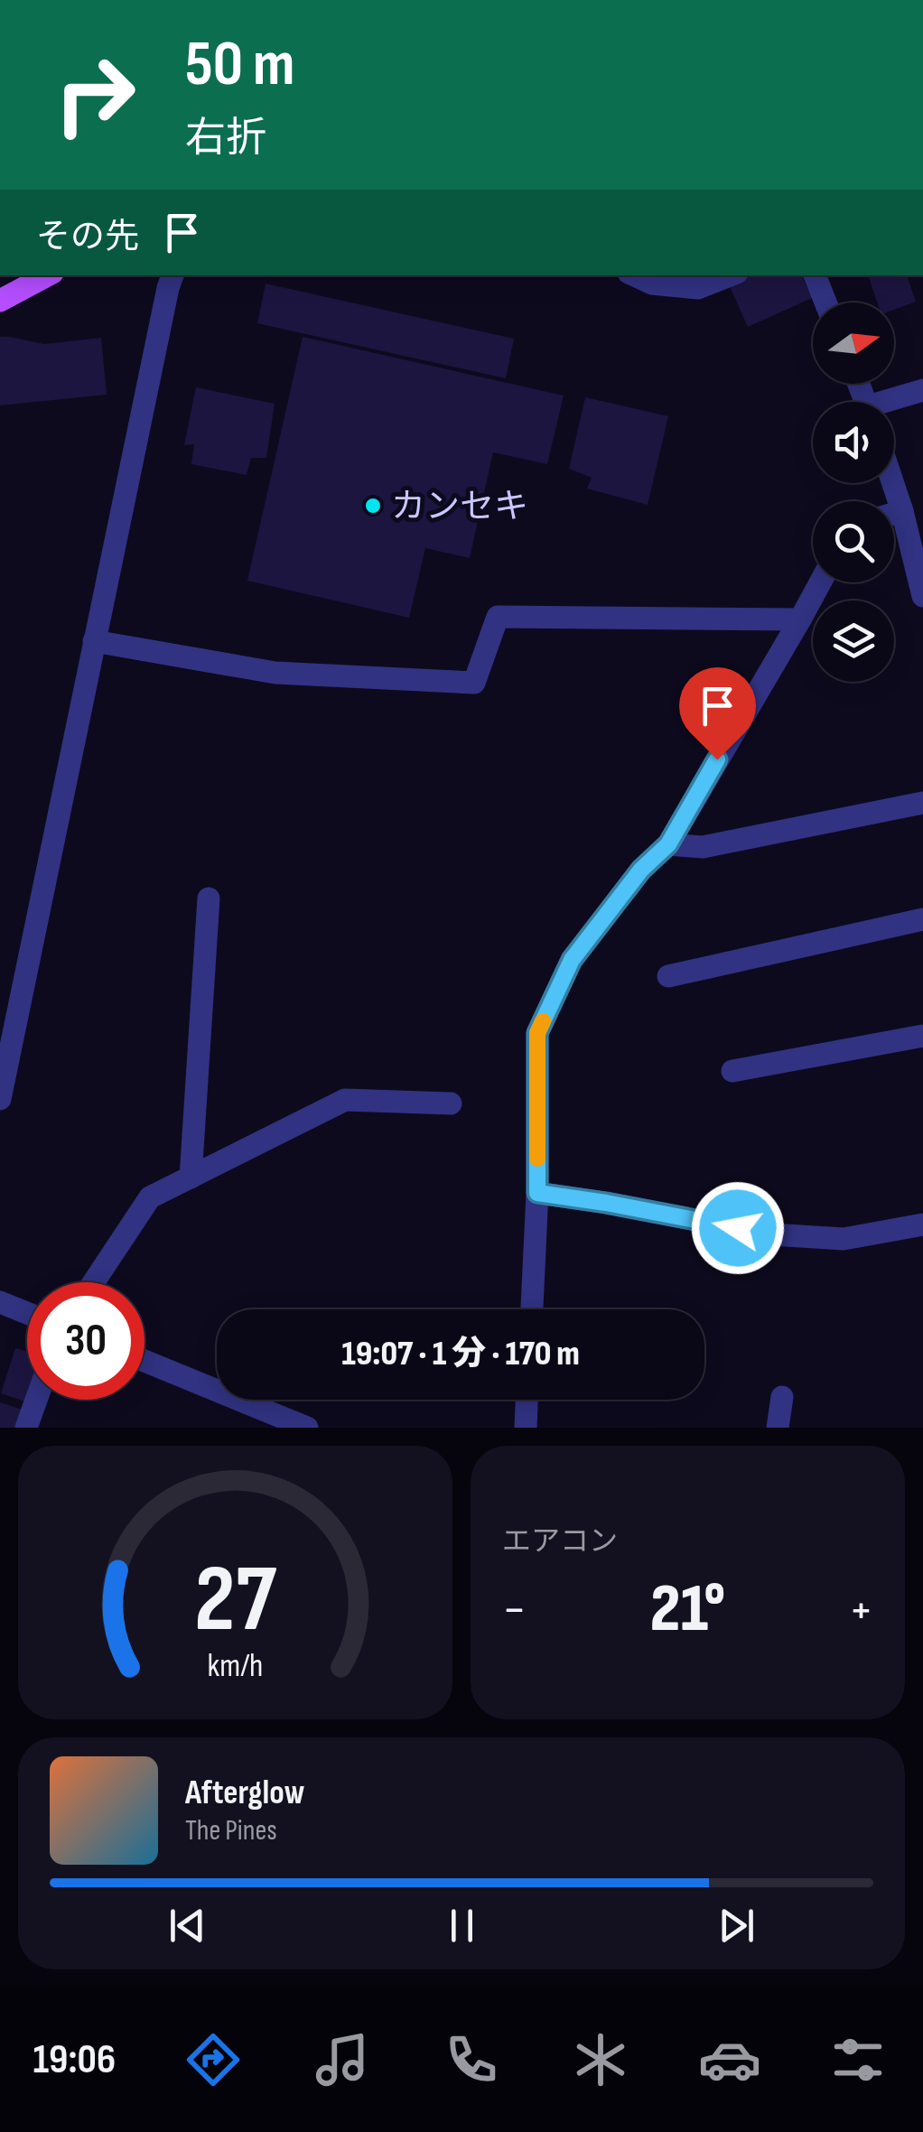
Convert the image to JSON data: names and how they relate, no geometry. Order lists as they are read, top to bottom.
{
  "places": ["カンセキ"],
  "north": "right",
  "page": {
    "turn": ["50 m", "右折"],
    "then": "その先",
    "limit": "30",
    "trip": "19:07 · 1 分 · 170 m",
    "tile": "エアコン",
    "heat": ["−", "21°", "+"],
    "song": ["Afterglow", "The Pines"],
    "tabs": "19:06",
    "gauge": ["27", "km/h"]
  }
}
